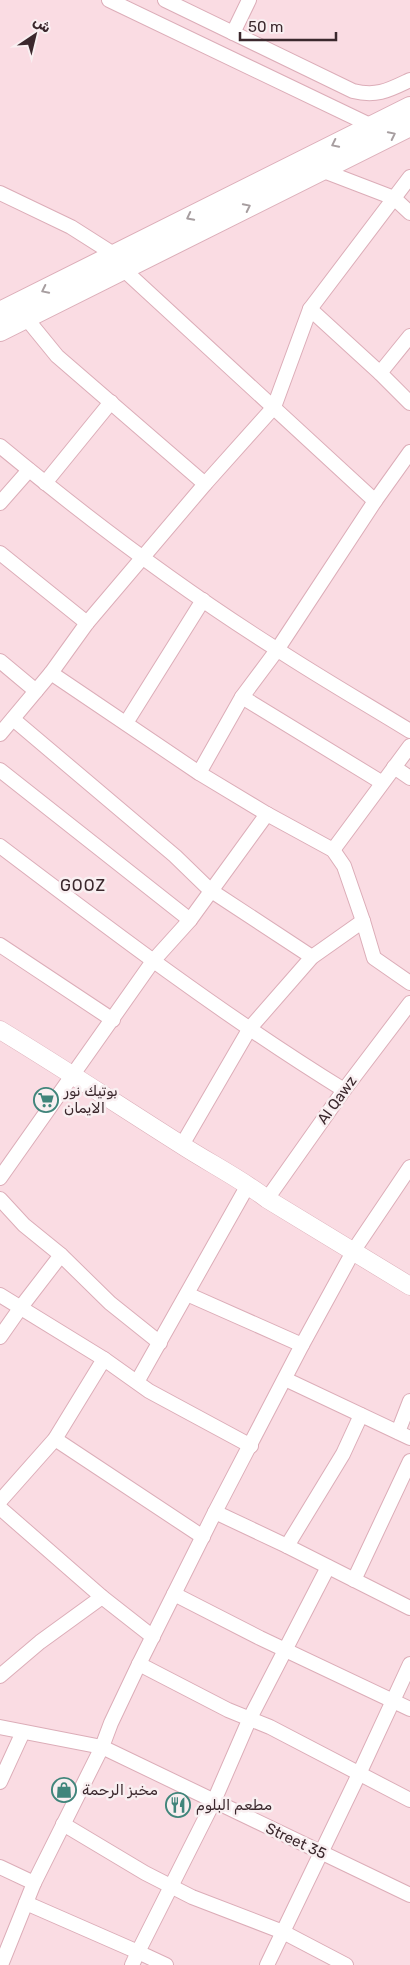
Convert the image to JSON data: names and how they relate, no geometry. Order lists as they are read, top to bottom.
{
  "streets": {
    "street": ["Al Qawz", "Street 35"]
  },
  "districts": ["GOOZ"],
  "places": {
    "supermarket": ["بوتيك نور الايمان"],
    "shop": ["مخبز الرحمة"],
    "restaurant": ["مطعم البلوم"]
  },
  "scale_bar": "50 m",
  "north": "top right"
}
